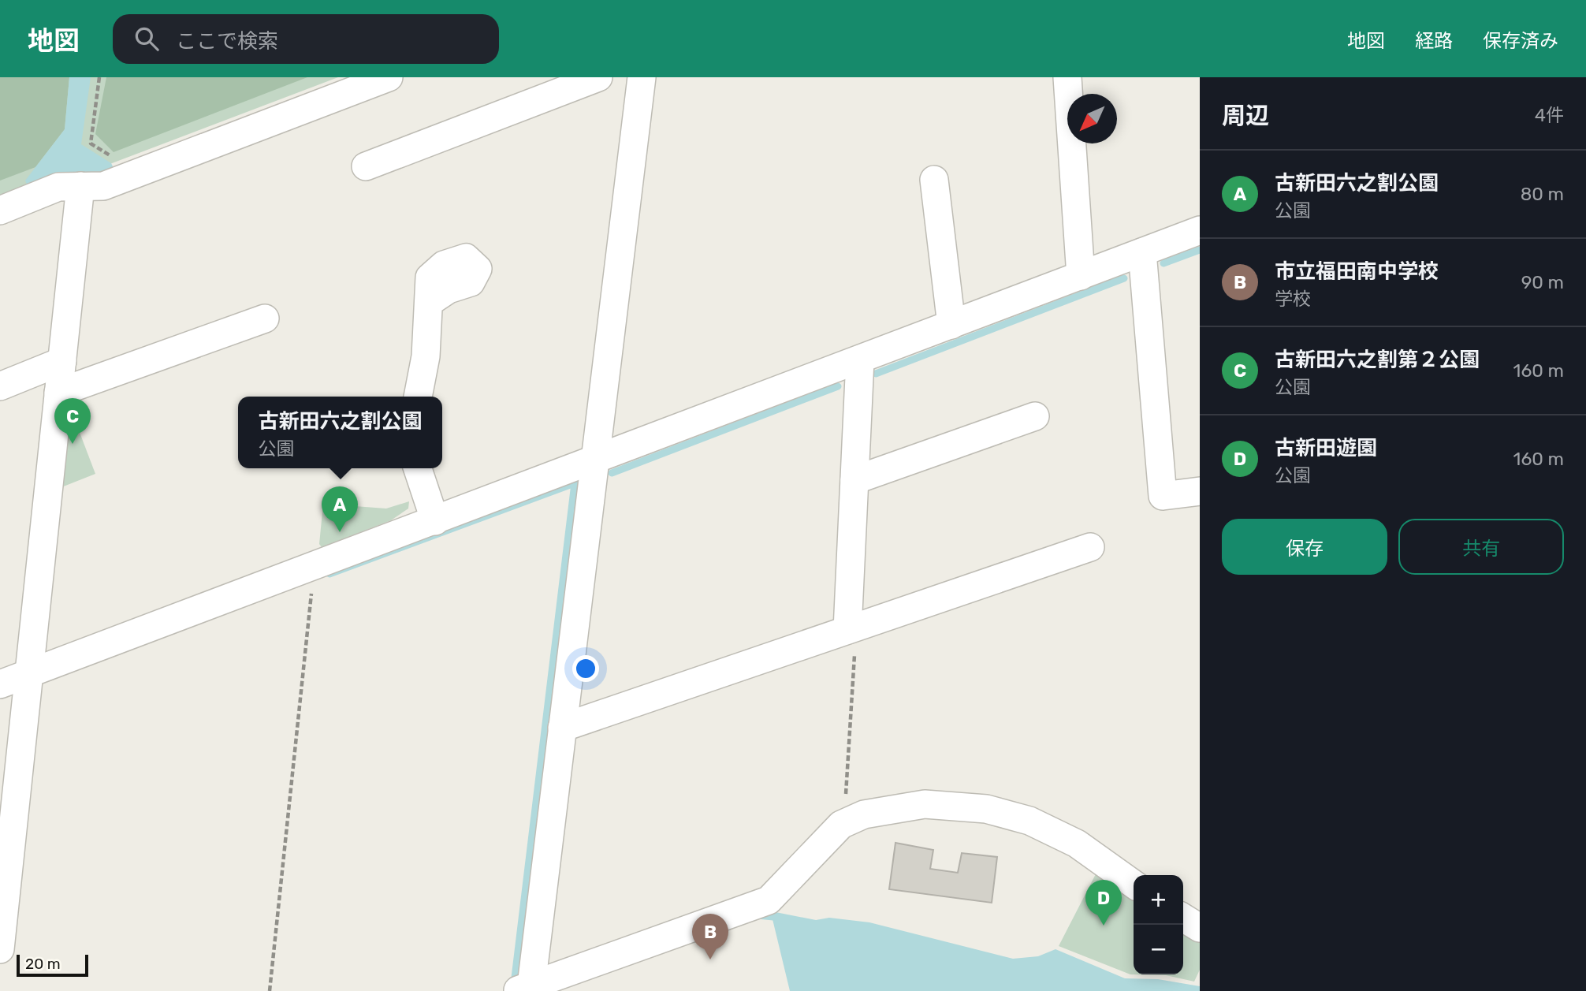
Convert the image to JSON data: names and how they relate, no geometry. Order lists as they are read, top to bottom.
{
  "scale_bar": "20 m",
  "north": "bottom left",
  "page": {
    "header": "地図",
    "search": "ここで検索",
    "nav": ["地図", "経路", "保存済み"],
    "heading": ["周辺", "4件"],
    "list": [
      {
        "mark": "A",
        "name": "古新田六之割公園",
        "note": "公園",
        "value": "80 m"
      },
      {
        "mark": "B",
        "name": "市立福田南中学校",
        "note": "学校",
        "value": "90 m"
      },
      {
        "mark": "C",
        "name": "古新田六之割第２公園",
        "note": "公園",
        "value": "160 m"
      },
      {
        "mark": "D",
        "name": "古新田遊園",
        "note": "公園",
        "value": "160 m"
      }
    ],
    "popup": ["古新田六之割公園", "公園"],
    "pins": [
      "C",
      "A",
      "D",
      "B"
    ],
    "buttons": ["保存", "共有"],
    "map_buttons": ["+", "−"],
    "scale": "20 m"
  }
}
